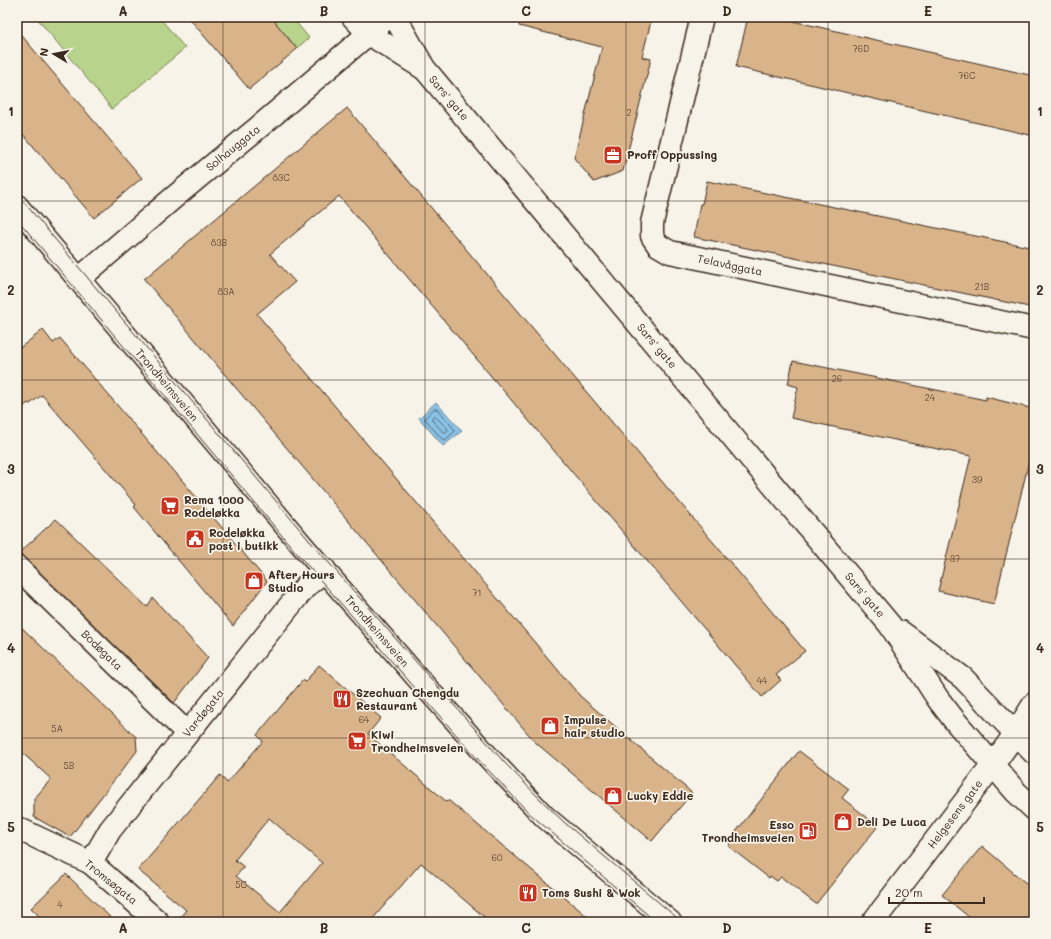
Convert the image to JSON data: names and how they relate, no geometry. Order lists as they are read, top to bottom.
{
  "streets": {
    "street": [
      "Sars' gate",
      "Solhauggata",
      "Telavåggata",
      "Trondheimsveien",
      "Bodøgata",
      "Vardøgata",
      "Helgesens gate",
      "Tromsøgata"
    ]
  },
  "crossings": [
    ["Sars' gate", "Solhauggata"],
    ["Sars' gate", "Helgesens gate"],
    ["Solhauggata", "Trondheimsveien"],
    ["Trondheimsveien", "Vardøgata"],
    ["Bodøgata", "Vardøgata"],
    ["Vardøgata", "Tromsøgata"]
  ],
  "places": {
    "office": ["Proff Oppussing"],
    "supermarket": ["Rema 1000 Rodeløkka", "Kiwi Trondheimsveien"],
    "public building": ["Rodeløkka post i butikk"],
    "shop": [
      "After Hours Studio",
      "Impulse hair studio",
      "Lucky Eddie",
      "Deli De Luca"
    ],
    "restaurant": ["Szechuan Chengdu Restaurant", "Toms Sushi & Wok"],
    "fuel station": ["Esso Trondheimsveien"]
  },
  "house_numbers": [
    "76D",
    "76C",
    "2",
    "83C",
    "83B",
    "21B",
    "83A",
    "26",
    "24",
    "39",
    "37",
    "71",
    "44",
    "64",
    "5A",
    "5B",
    "60",
    "5C",
    "4"
  ],
  "scale_bar": "20 m",
  "north": "left",
  "grid": {
    "columns": [
      "A",
      "B",
      "C",
      "D",
      "E"
    ],
    "rows": [
      "1",
      "2",
      "3",
      "4",
      "5"
    ]
  }
}
